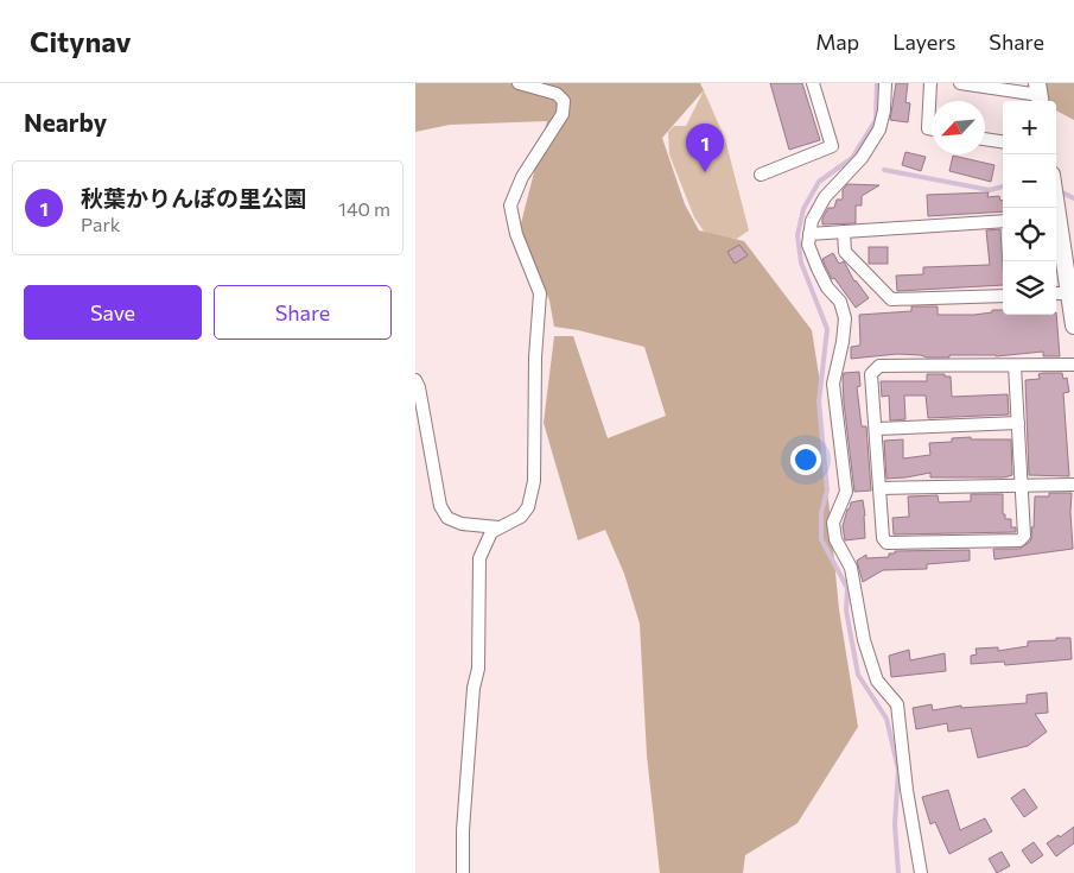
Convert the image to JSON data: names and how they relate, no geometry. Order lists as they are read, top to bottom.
{
  "north": "bottom left",
  "page": {
    "header": "Citynav",
    "nav": ["Map", "Layers", "Share"],
    "heading": "Nearby",
    "map_buttons": ["+", "−"],
    "pins": "1",
    "list": [
      {
        "mark": "1",
        "name": "秋葉かりんぽの里公園",
        "note": "Park",
        "value": "140 m"
      }
    ],
    "buttons": ["Save", "Share"]
  }
}
